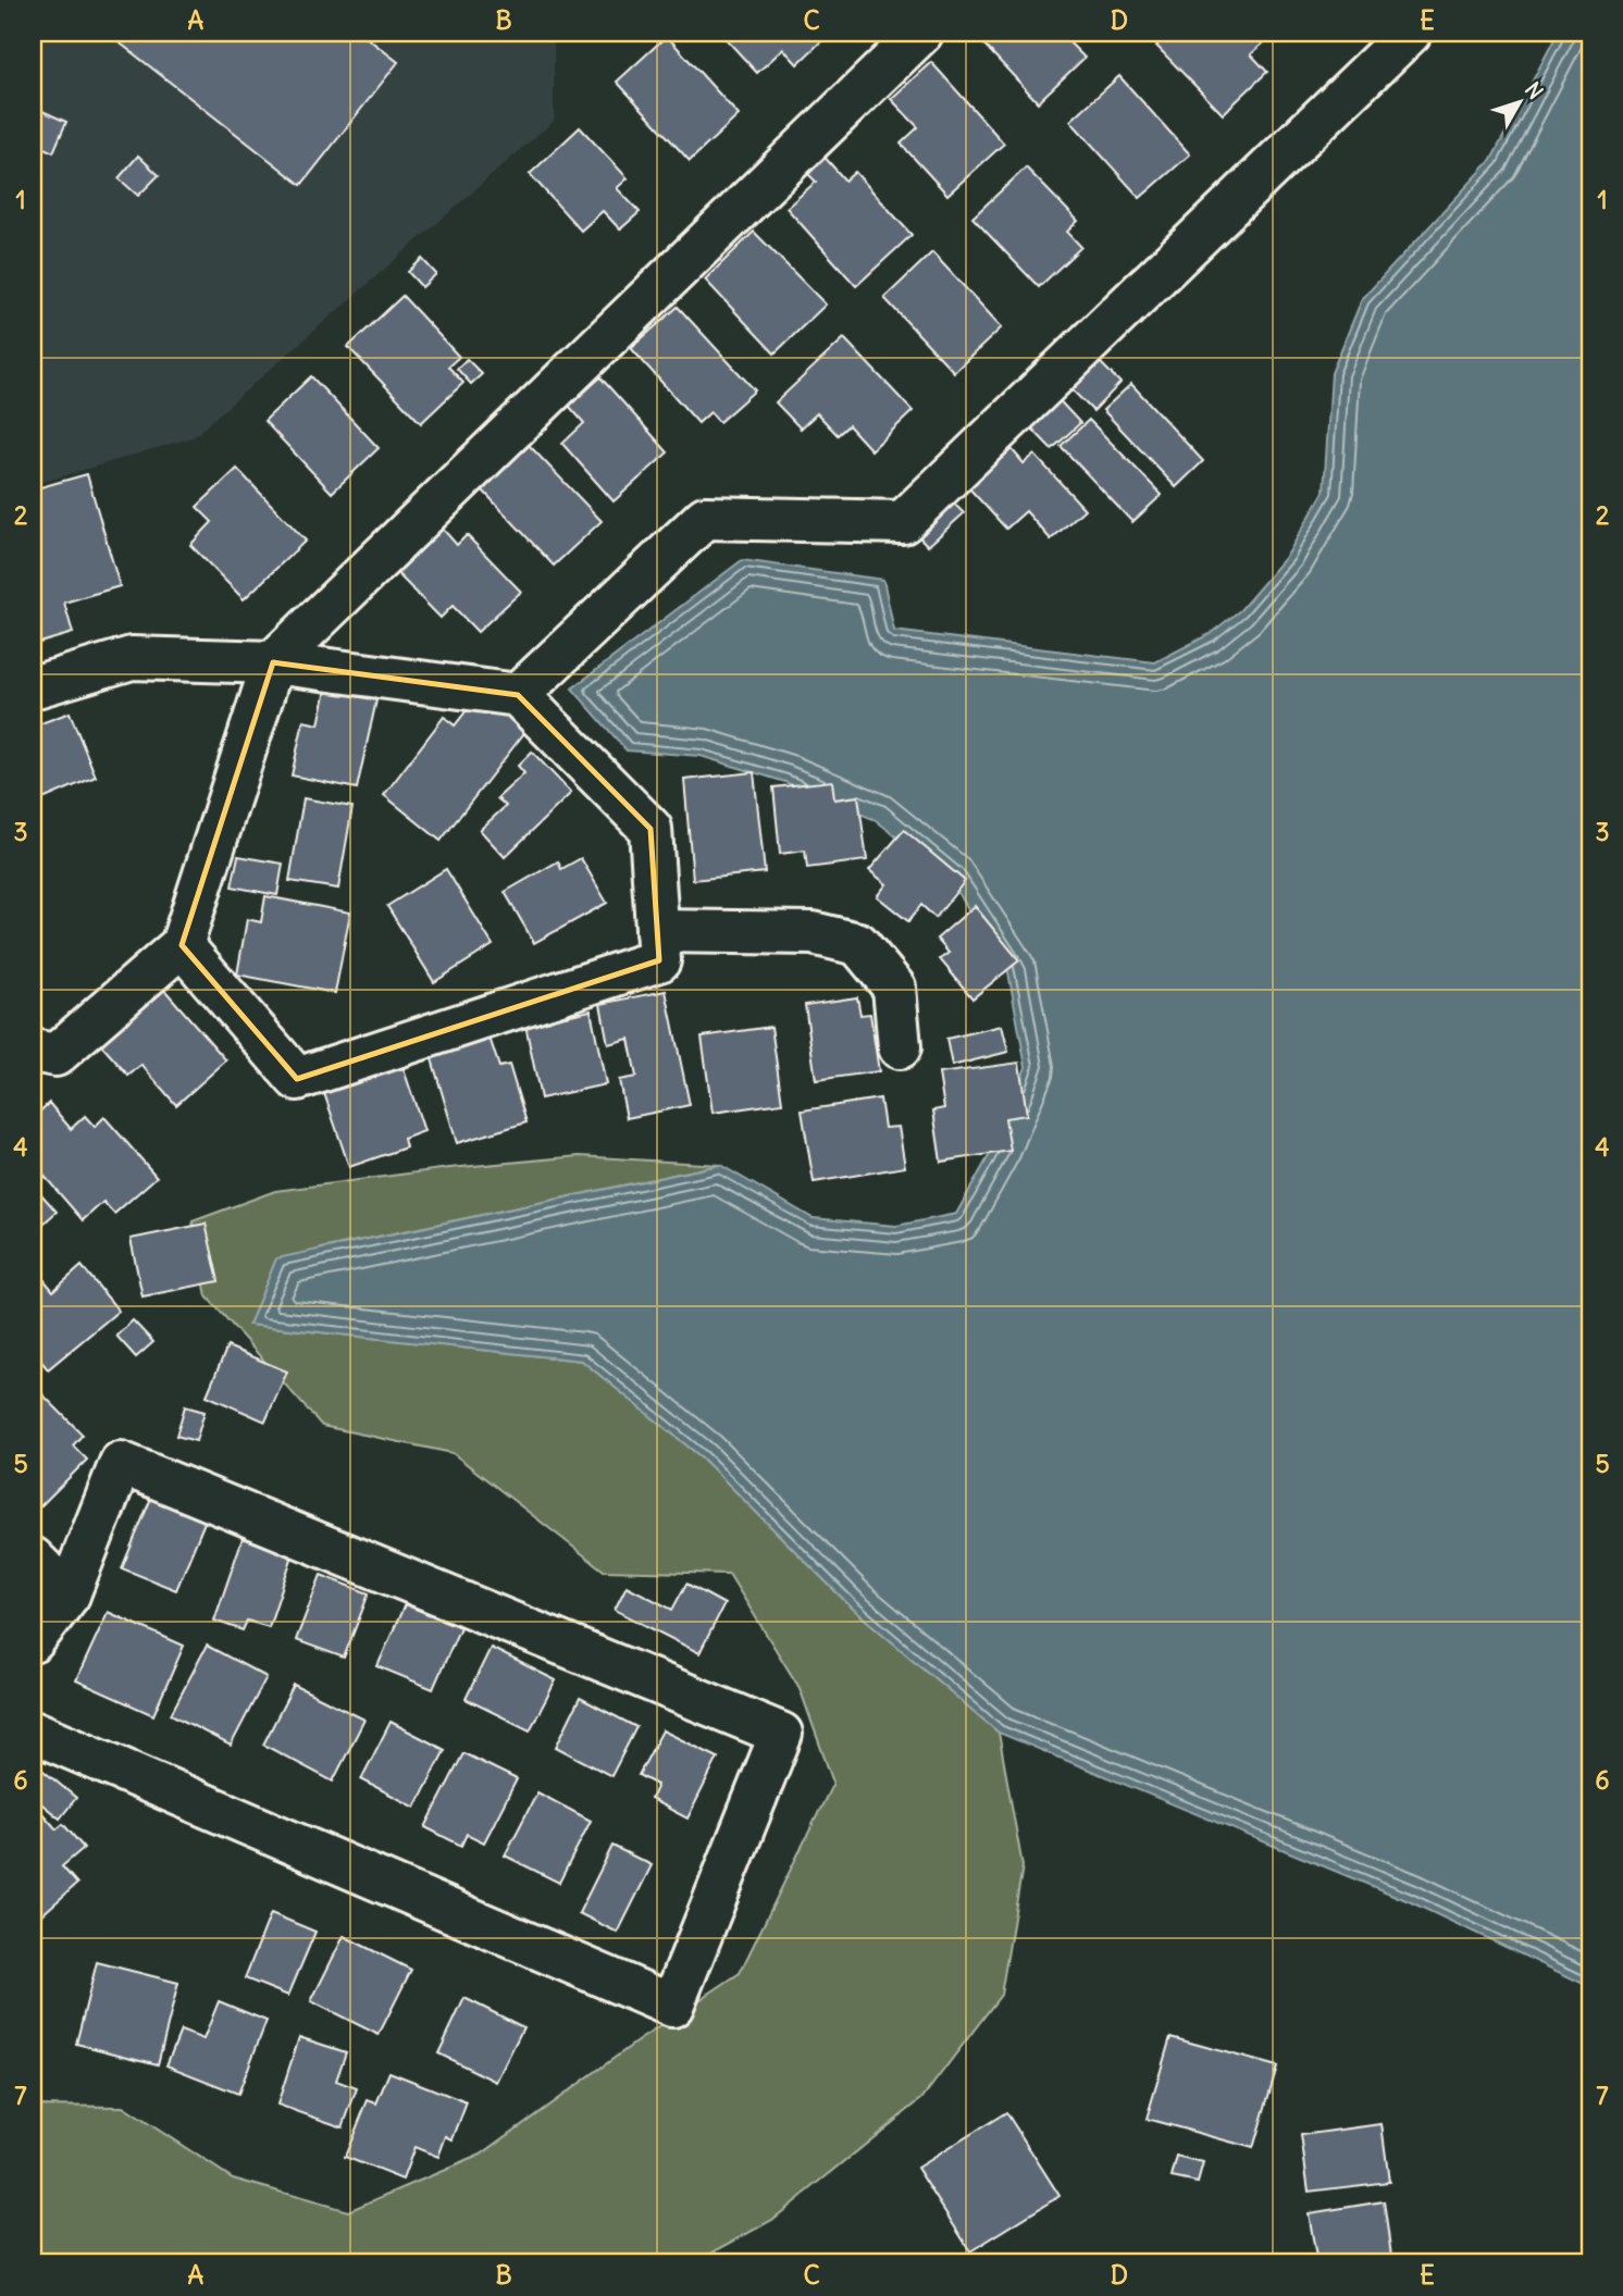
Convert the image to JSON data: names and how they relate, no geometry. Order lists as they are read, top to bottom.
{
  "north": "top right",
  "grid": {
    "columns": [
      "A",
      "B",
      "C",
      "D",
      "E"
    ],
    "rows": [
      "1",
      "2",
      "3",
      "4",
      "5",
      "6",
      "7"
    ]
  }
}
